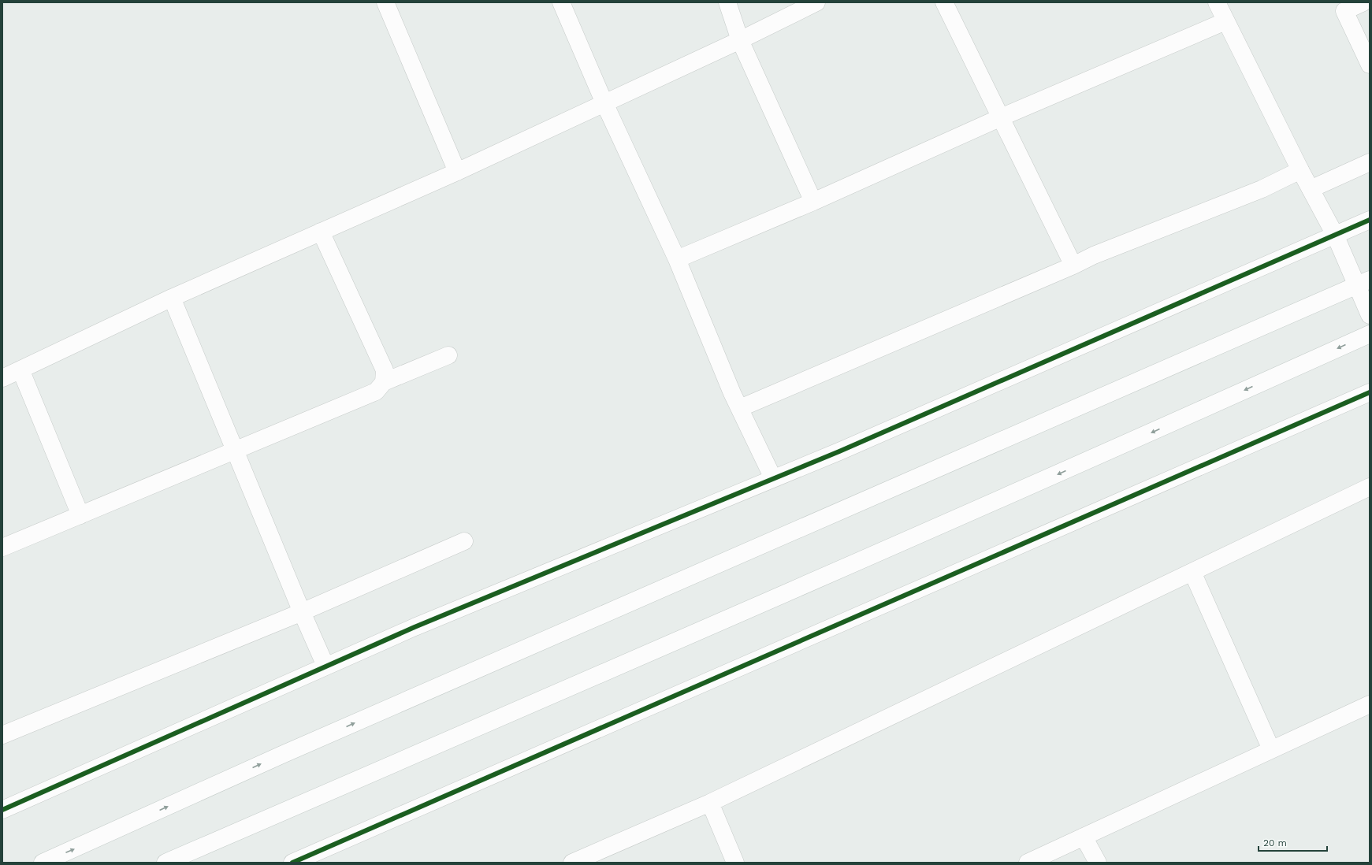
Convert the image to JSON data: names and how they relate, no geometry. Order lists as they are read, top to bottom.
{
  "scale_bar": "20 m"
}
